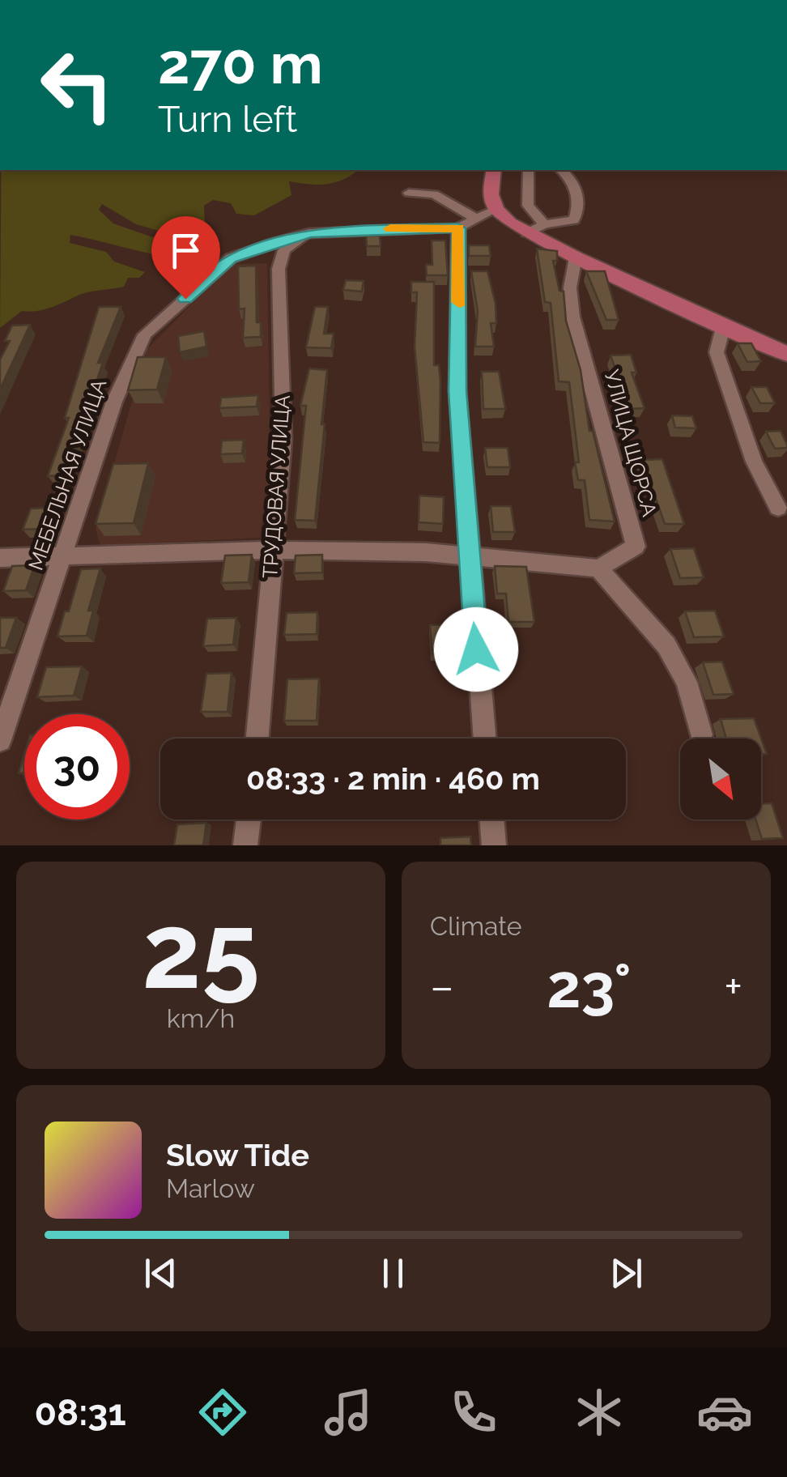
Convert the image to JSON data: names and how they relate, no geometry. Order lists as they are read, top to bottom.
{
  "streets": {
    "street": ["УЛИЦА ЩОРСА", "МЕБЕЛЬНАЯ УЛИЦА", "ТРУДОВАЯ УЛИЦА"]
  },
  "crossings": [
    ["МЕБЕЛЬНАЯ УЛИЦА", "ТРУДОВАЯ УЛИЦА"]
  ],
  "north": "bottom right",
  "page": {
    "turn": ["270 m", "Turn left"],
    "limit": "30",
    "trip": "08:33 · 2 min · 460 m",
    "tile": [
      ["25", "km/h"],
      "Climate"
    ],
    "heat": ["−", "23°", "+"],
    "song": ["Slow Tide", "Marlow"],
    "tabs": "08:31"
  }
}
